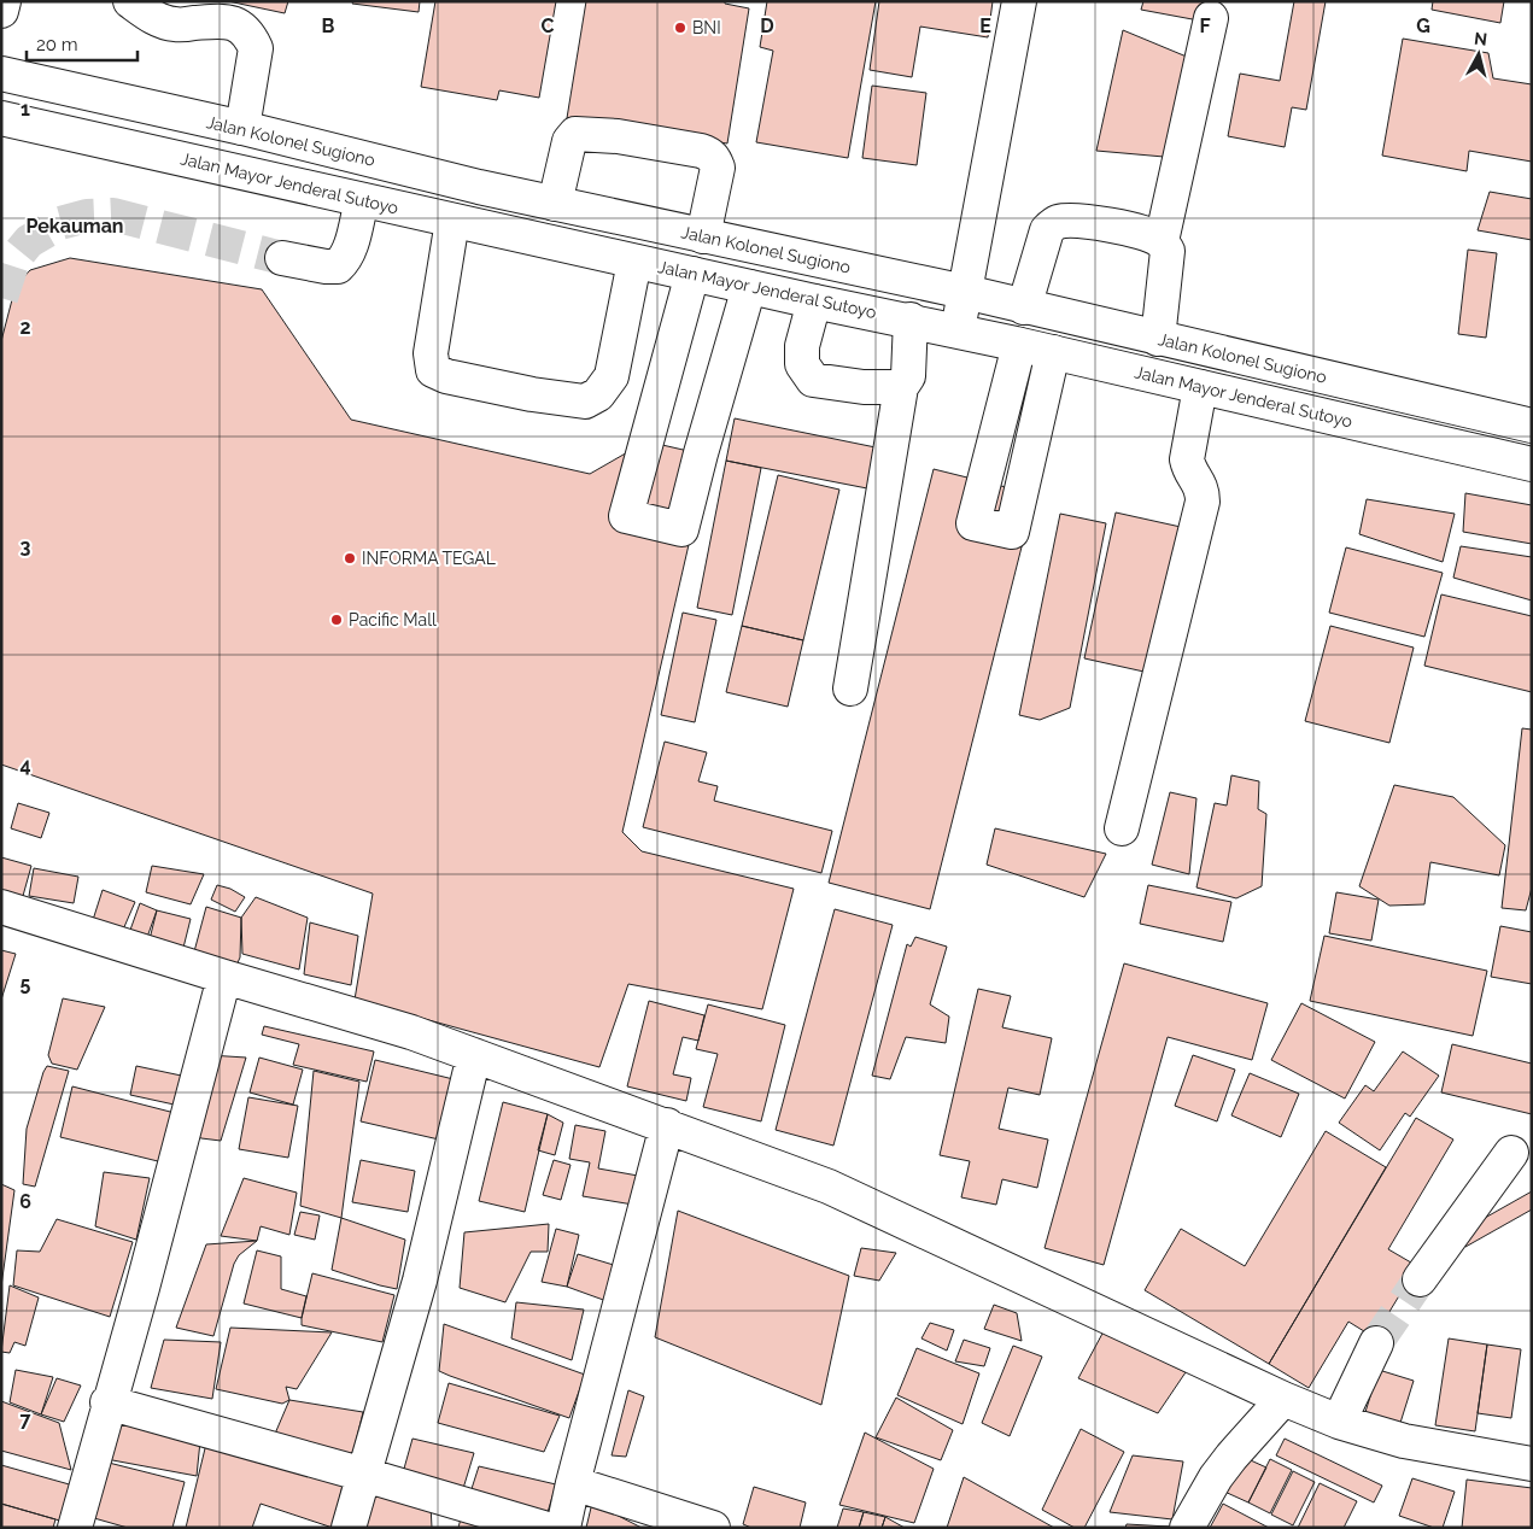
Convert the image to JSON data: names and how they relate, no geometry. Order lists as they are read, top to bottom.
{
  "streets": {
    "main road": ["Jalan Kolonel Sugiono", "Jalan Mayor Jenderal Sutoyo"]
  },
  "districts": ["Pekauman"],
  "places": ["BNI", "INFORMA TEGAL", "Pacific Mall"],
  "scale_bar": "20 m",
  "north": "top",
  "grid": {
    "columns": [
      "B",
      "C",
      "D",
      "E",
      "F",
      "G"
    ],
    "rows": [
      "1",
      "2",
      "3",
      "4",
      "5",
      "6",
      "7"
    ]
  }
}
